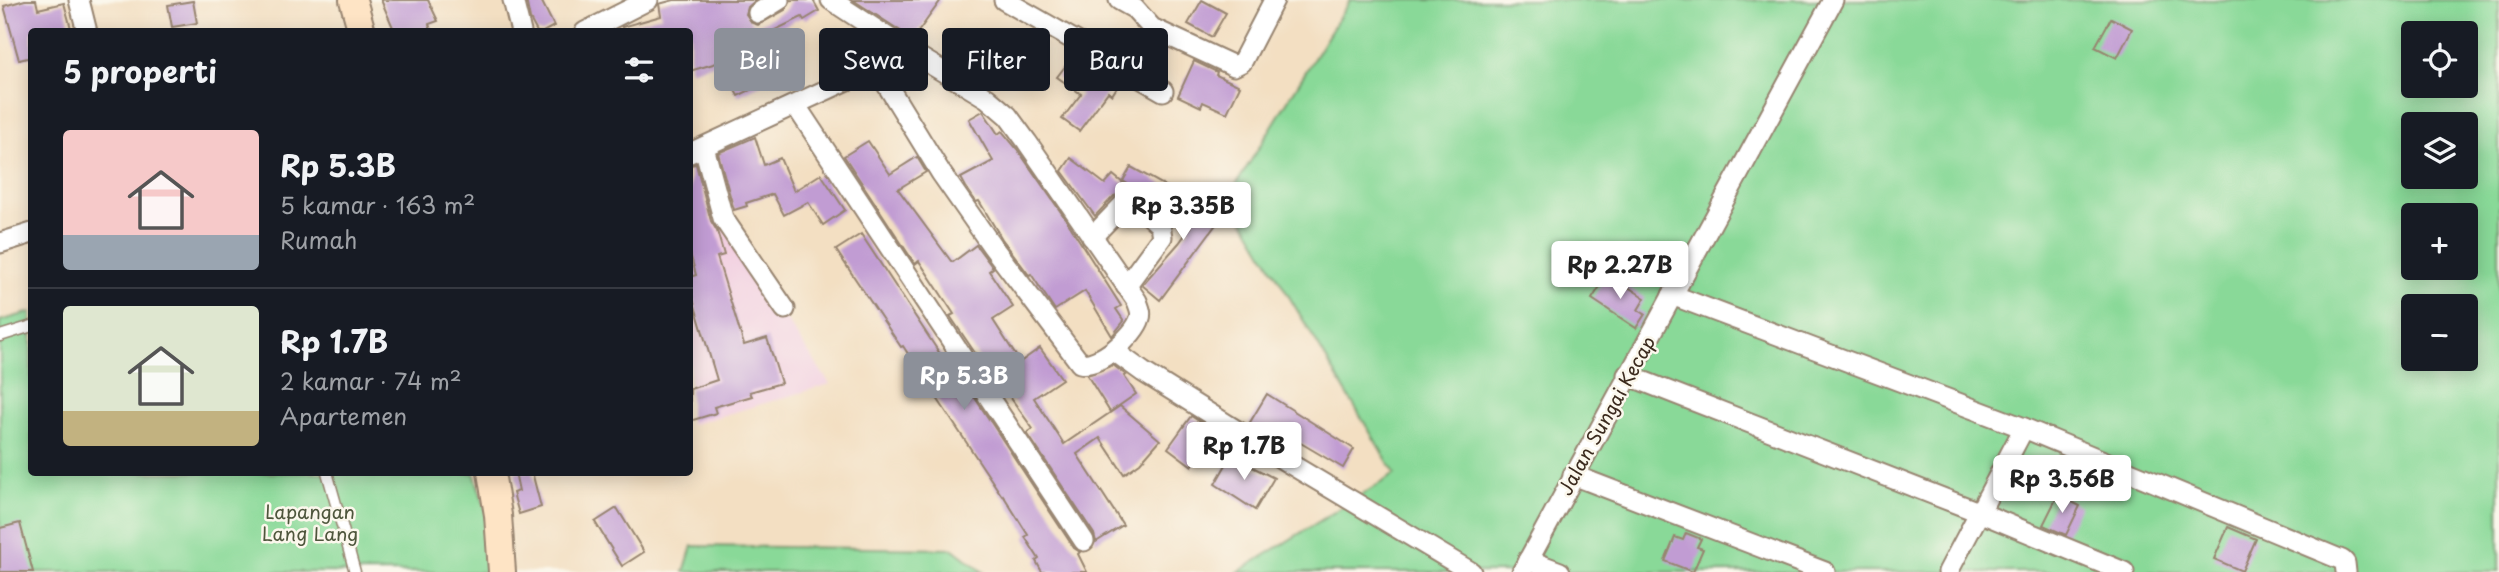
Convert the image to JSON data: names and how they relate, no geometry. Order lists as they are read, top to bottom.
{
  "streets": {
    "street": ["Jalan Sungai Kecap"]
  },
  "parks": ["Lapangan Lang Lang"],
  "page": {
    "map_buttons": ["+", "−"],
    "chip": [
      "Beli",
      "Sewa",
      "Filter",
      "Baru"
    ],
    "heading": "5 properti",
    "list": [
      {
        "name": "Rp 5.3B",
        "note": "5 kamar · 163 m² · Rumah"
      },
      {
        "name": "Rp 1.7B",
        "note": "2 kamar · 74 m² · Apartemen"
      }
    ],
    "price": [
      "Rp 3.35B",
      "Rp 2.27B",
      "Rp 5.3B",
      "Rp 1.7B",
      "Rp 3.56B"
    ]
  }
}
